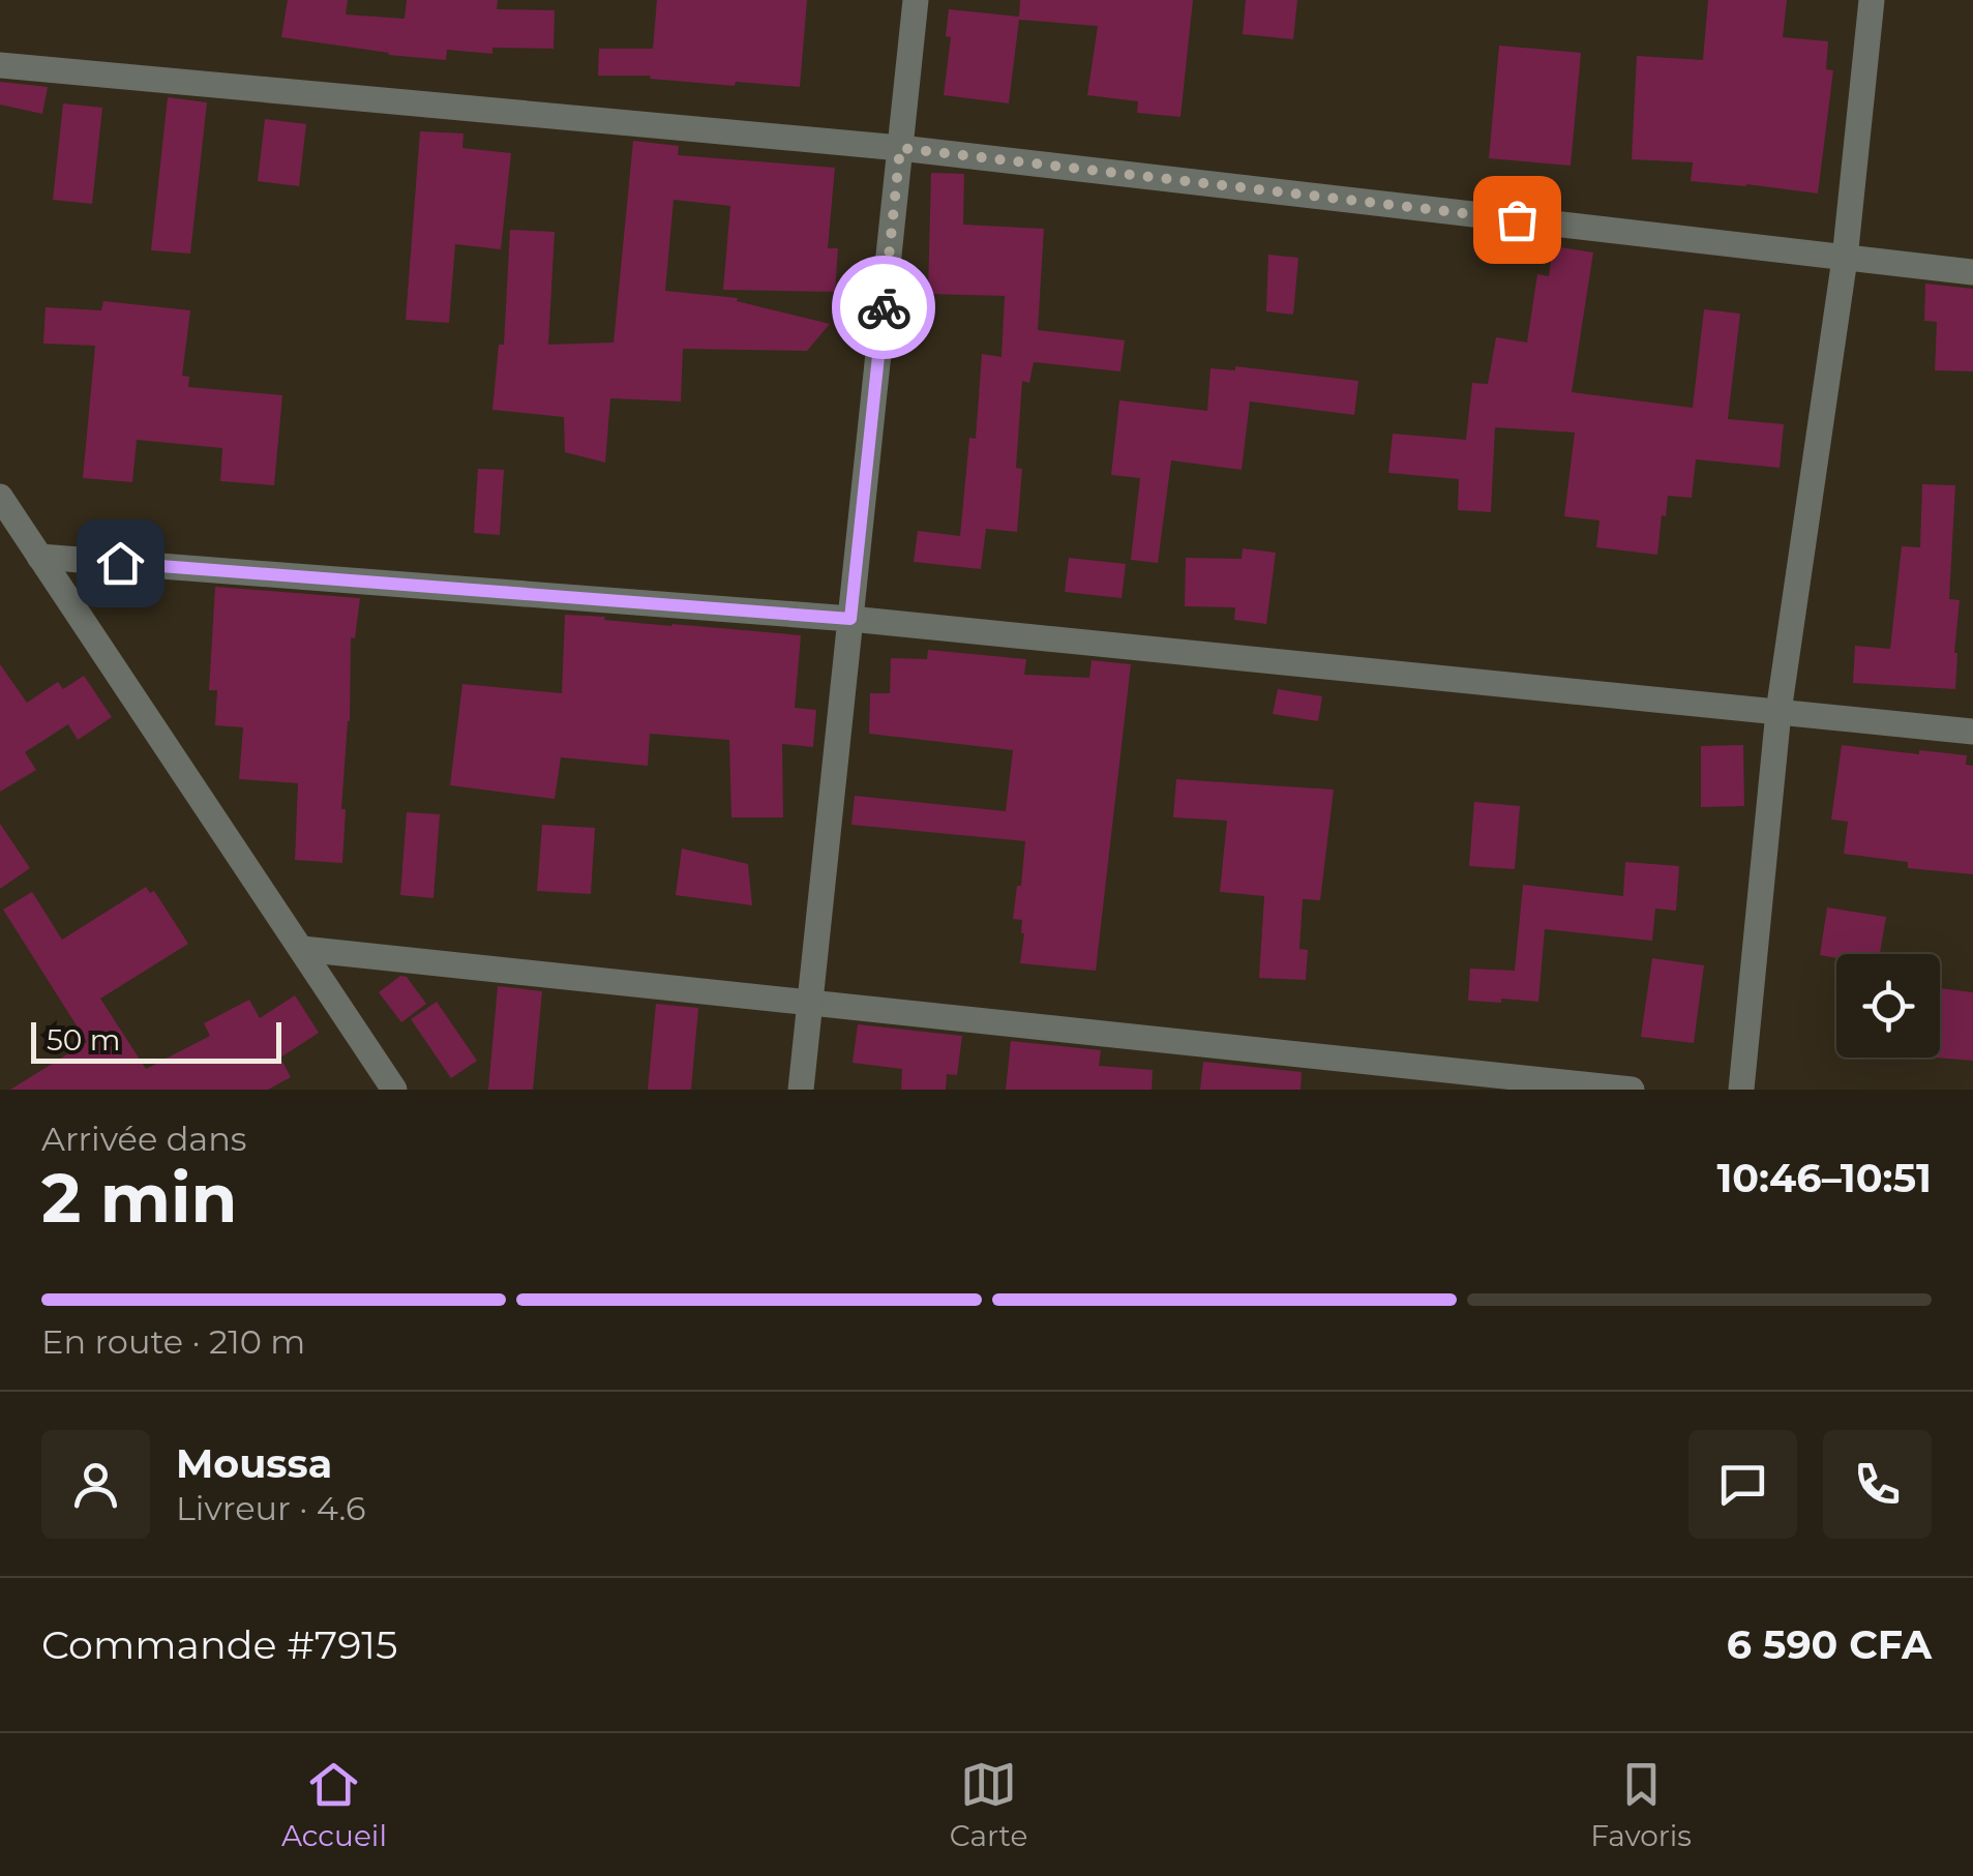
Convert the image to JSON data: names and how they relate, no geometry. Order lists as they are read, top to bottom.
{
  "scale_bar": "50 m",
  "page": {
    "scale": "50 m",
    "heading": ["2 min", "Arrivée dans", "10:46–10:51"],
    "panel": [
      "Moussa",
      "Livreur · 4.6",
      "Commande #7915",
      "6 590 CFA"
    ],
    "bar": "En route · 210 m",
    "tabs": ["Accueil", "Carte", "Favoris"]
  }
}
